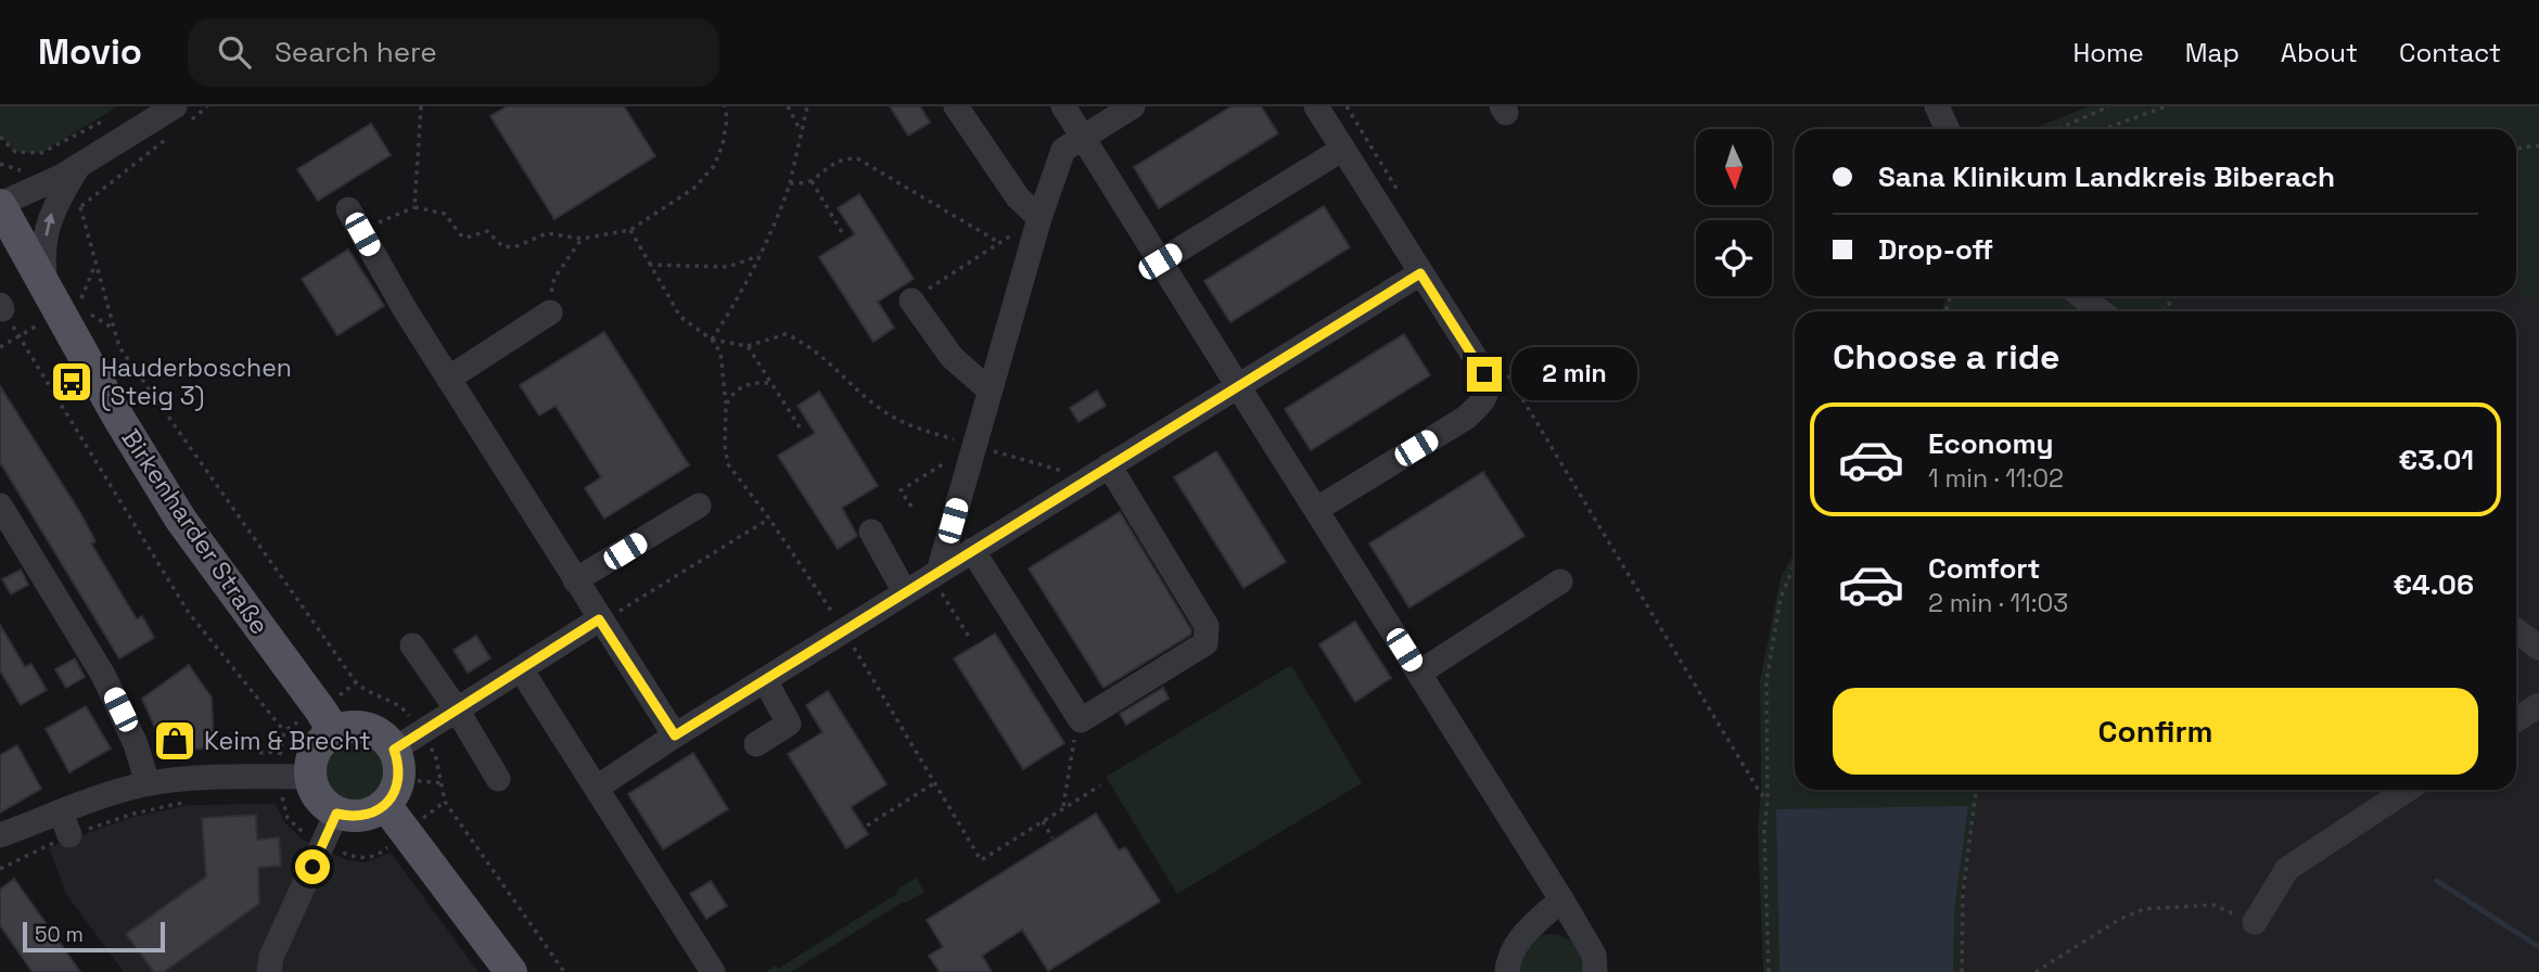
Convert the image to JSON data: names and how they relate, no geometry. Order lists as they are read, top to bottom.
{
  "streets": {
    "main road": ["Birkenharder Straße"]
  },
  "places": {
    "bus stop": ["Hauderboschen (Steig 3)"],
    "shop": ["Keim & Brecht"]
  },
  "scale_bar": "50 m",
  "north": "bottom",
  "page": {
    "header": "Movio",
    "search": "Search here",
    "nav": [
      "Home",
      "Map",
      "About",
      "Contact"
    ],
    "banner": ["Sana Klinikum Landkreis Biberach", "Drop-off"],
    "heading": "Choose a ride",
    "bubble": "2 min",
    "list": [
      {
        "name": "Economy",
        "note": "1 min · 11:02",
        "value": "€3.01"
      },
      {
        "name": "Comfort",
        "note": "2 min · 11:03",
        "value": "€4.06"
      }
    ],
    "buttons": "Confirm",
    "scale": "50 m"
  }
}
